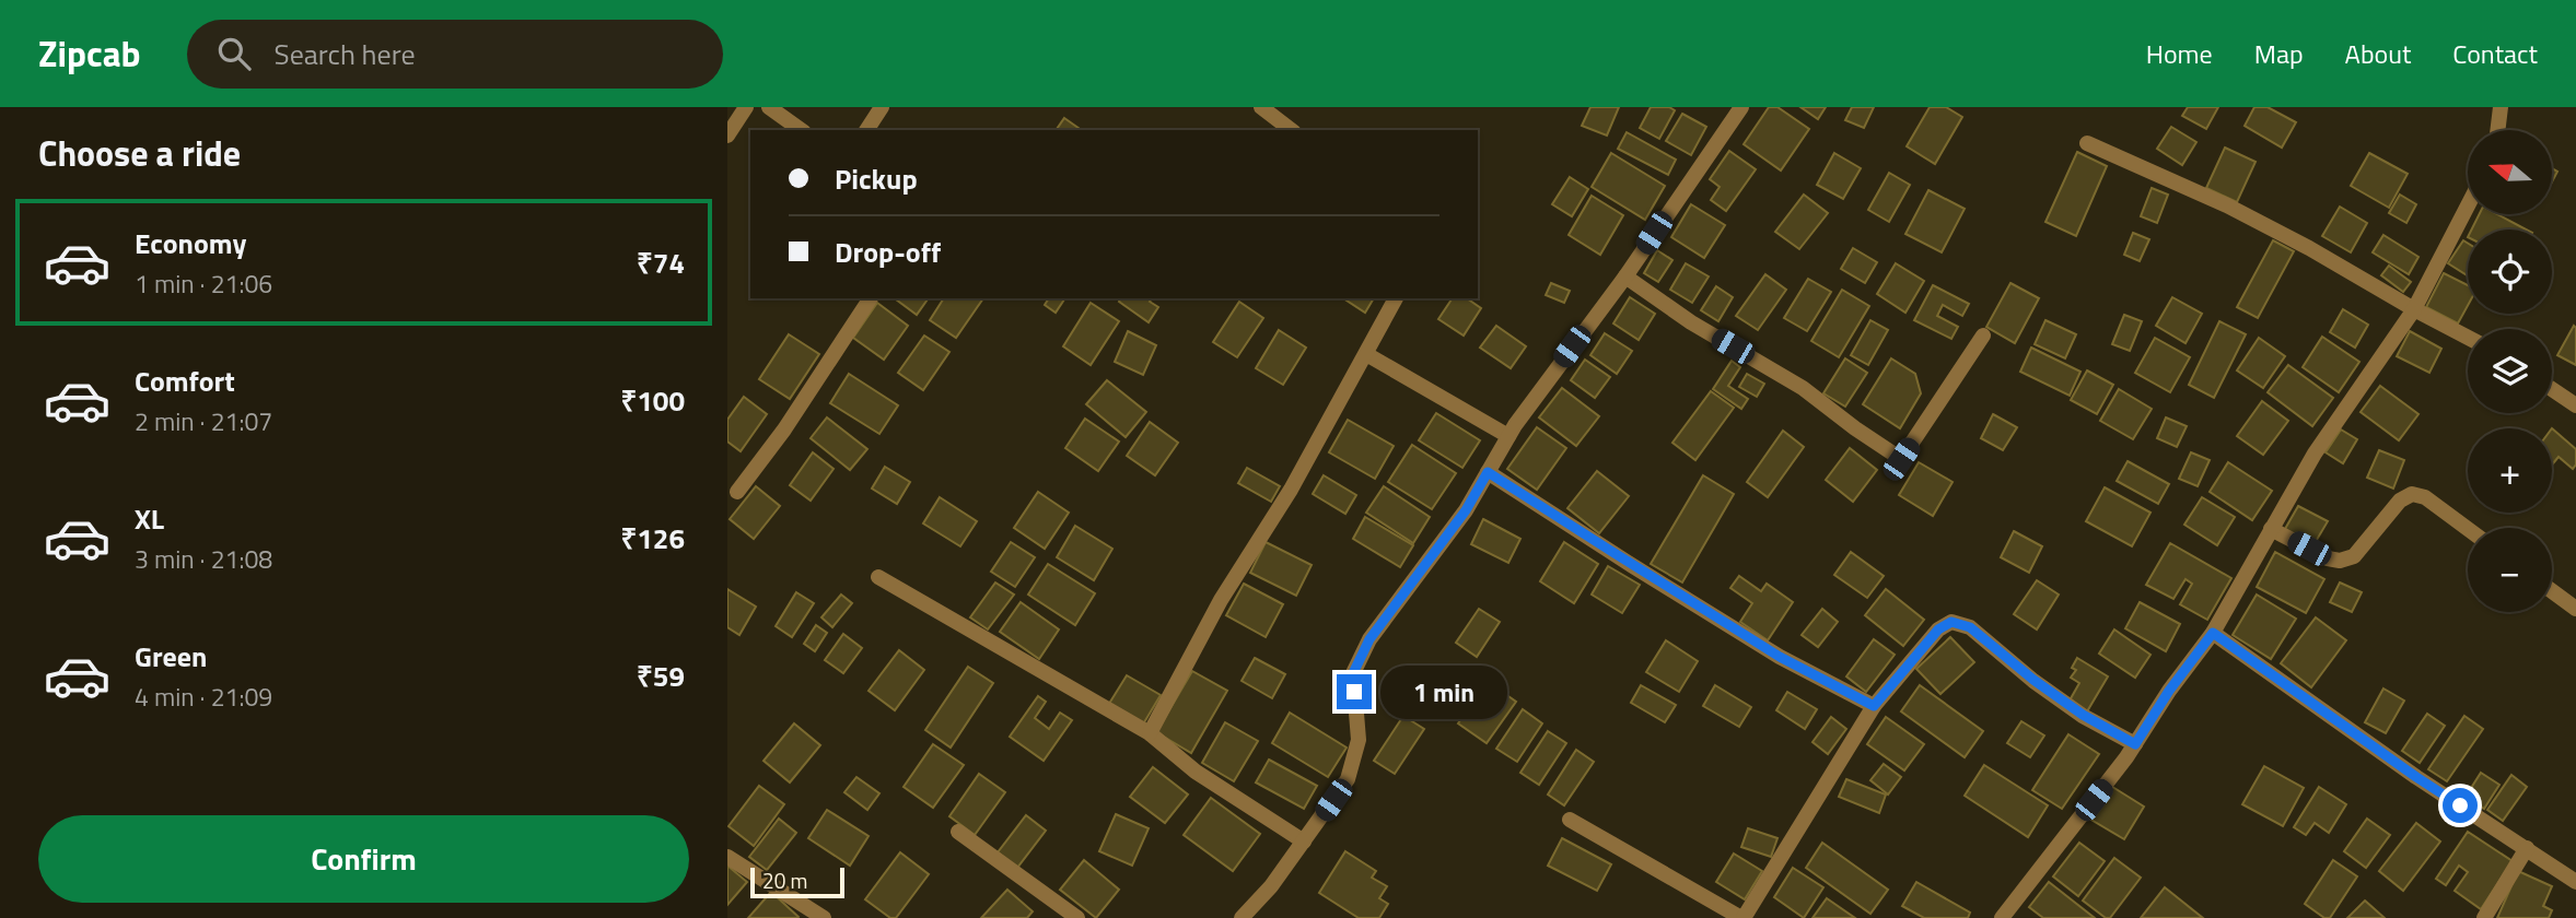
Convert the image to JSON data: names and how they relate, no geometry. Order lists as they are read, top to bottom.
{
  "scale_bar": "20 m",
  "north": "left",
  "page": {
    "header": "Zipcab",
    "search": "Search here",
    "nav": [
      "Home",
      "Map",
      "About",
      "Contact"
    ],
    "heading": "Choose a ride",
    "map_buttons": ["+", "−"],
    "banner": ["Pickup", "Drop-off"],
    "list": [
      {
        "name": "Economy",
        "note": "1 min · 21:06",
        "value": "₹74"
      },
      {
        "name": "Comfort",
        "note": "2 min · 21:07",
        "value": "₹100"
      },
      {
        "name": "XL",
        "note": "3 min · 21:08",
        "value": "₹126"
      },
      {
        "name": "Green",
        "note": "4 min · 21:09",
        "value": "₹59"
      }
    ],
    "bubble": "1 min",
    "buttons": "Confirm",
    "scale": "20 m"
  }
}
